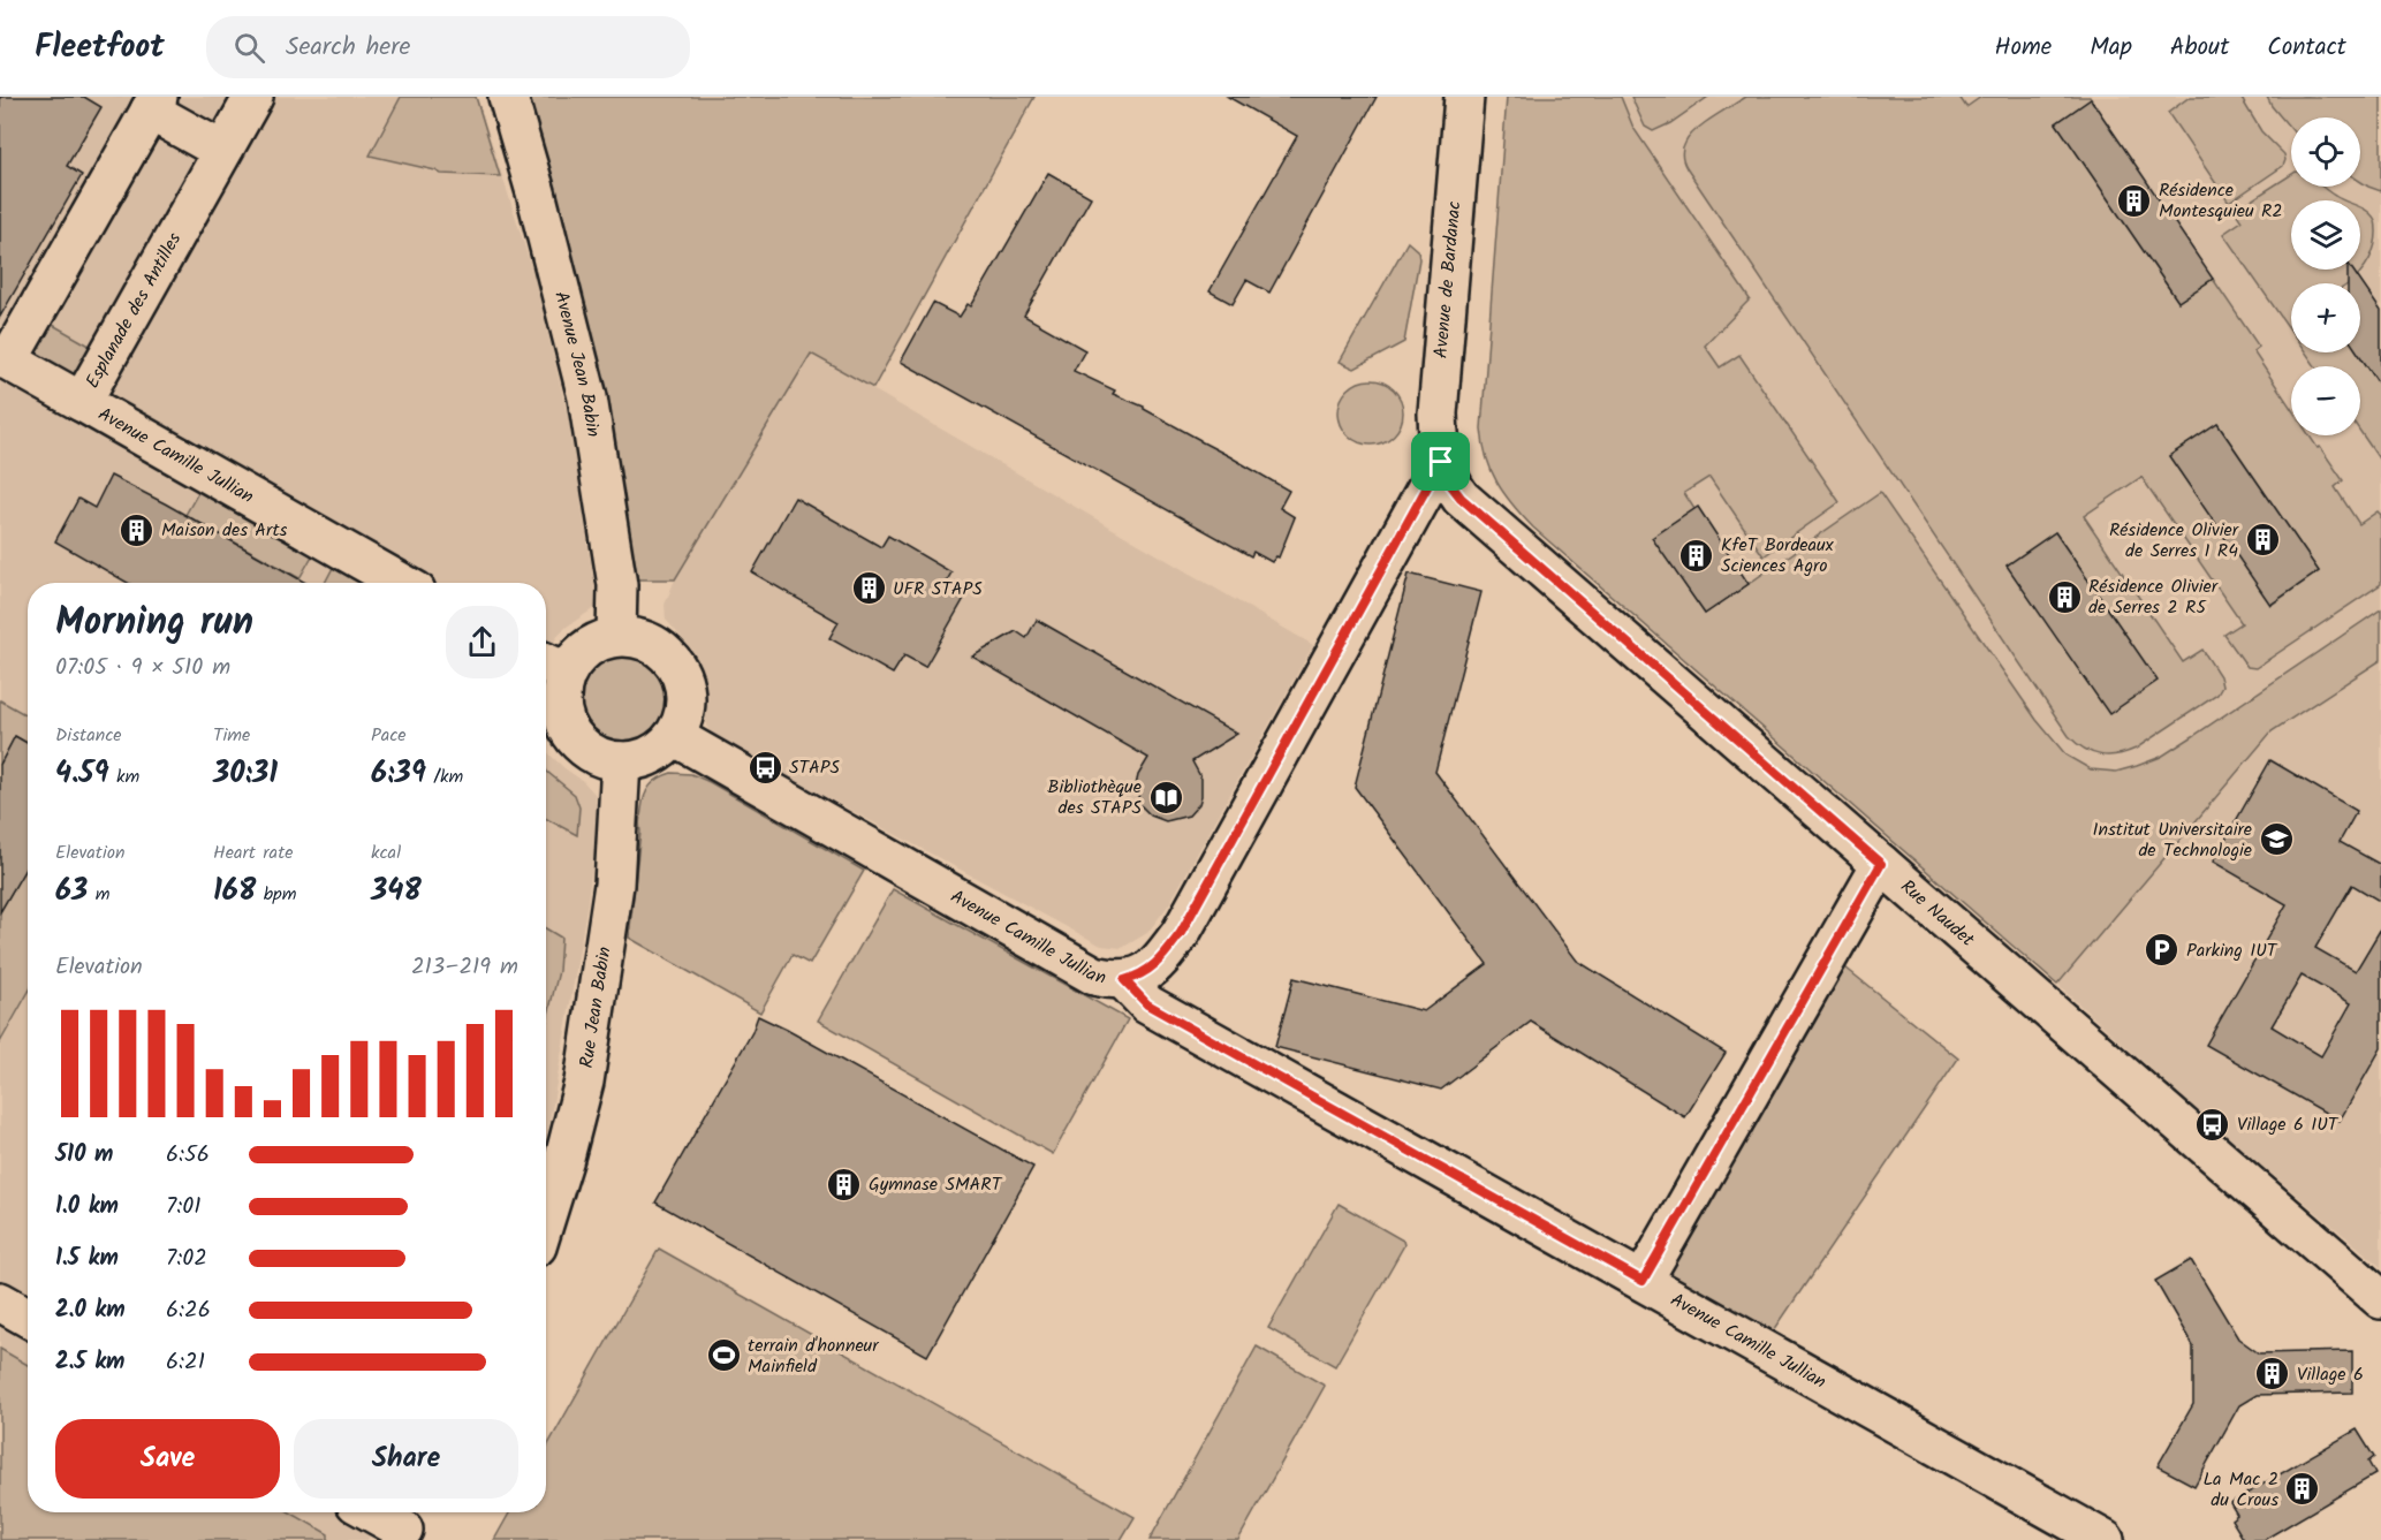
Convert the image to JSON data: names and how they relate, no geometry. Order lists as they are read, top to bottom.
{
  "streets": {
    "street": [
      "Avenue de Bardanac",
      "Esplanade des Antilles",
      "Avenue Jean Babin",
      "Avenue Camille Jullian",
      "Rue Naudet",
      "Rue Jean Babin"
    ]
  },
  "crossings": [
    ["Avenue de Bardanac", "Rue Naudet"],
    ["Esplanade des Antilles", "Avenue Camille Jullian"],
    ["Avenue Jean Babin", "Avenue Camille Jullian"],
    ["Avenue Jean Babin", "Rue Jean Babin"],
    ["Avenue Camille Jullian", "Rue Jean Babin"]
  ],
  "places": {
    "building": [
      "Résidence Montesquieu R2",
      "Maison des Arts",
      "Résidence Olivier de Serres 1 R4",
      "KfeT Bordeaux Sciences Agro",
      "UFR STAPS",
      "Résidence Olivier de Serres 2 R5",
      "Gymnase SMART",
      "Village 6",
      "La Mac 2 du Crous"
    ],
    "bus stop": ["STAPS", "Village 6 IUT"],
    "library": ["Bibliothèque des STAPS"],
    "school or university": ["Institut Universitaire de Technologie"],
    "parking": ["Parking IUT"],
    "sports": ["terrain d'honneur Mainfield"]
  },
  "page": {
    "header": "Fleetfoot",
    "search": "Search here",
    "nav": [
      "Home",
      "Map",
      "About",
      "Contact"
    ],
    "map_buttons": ["+", "−"],
    "heading": ["Morning run", "07:05 · 9 × 510 m"],
    "stats": [
      ["Distance", "4.59 km"],
      ["Time", "30:31"],
      ["Pace", "6:39 /km"],
      ["Elevation", "63 m"],
      ["Heart rate", "168 bpm"],
      ["kcal", "348"]
    ],
    "chart": ["Elevation", "213–219 m"],
    "list": [
      {
        "name": "510 m",
        "note": "6:56"
      },
      {
        "name": "1.0 km",
        "note": "7:01"
      },
      {
        "name": "1.5 km",
        "note": "7:02"
      },
      {
        "name": "2.0 km",
        "note": "6:26"
      },
      {
        "name": "2.5 km",
        "note": "6:21"
      }
    ],
    "buttons": ["Save", "Share"]
  }
}
